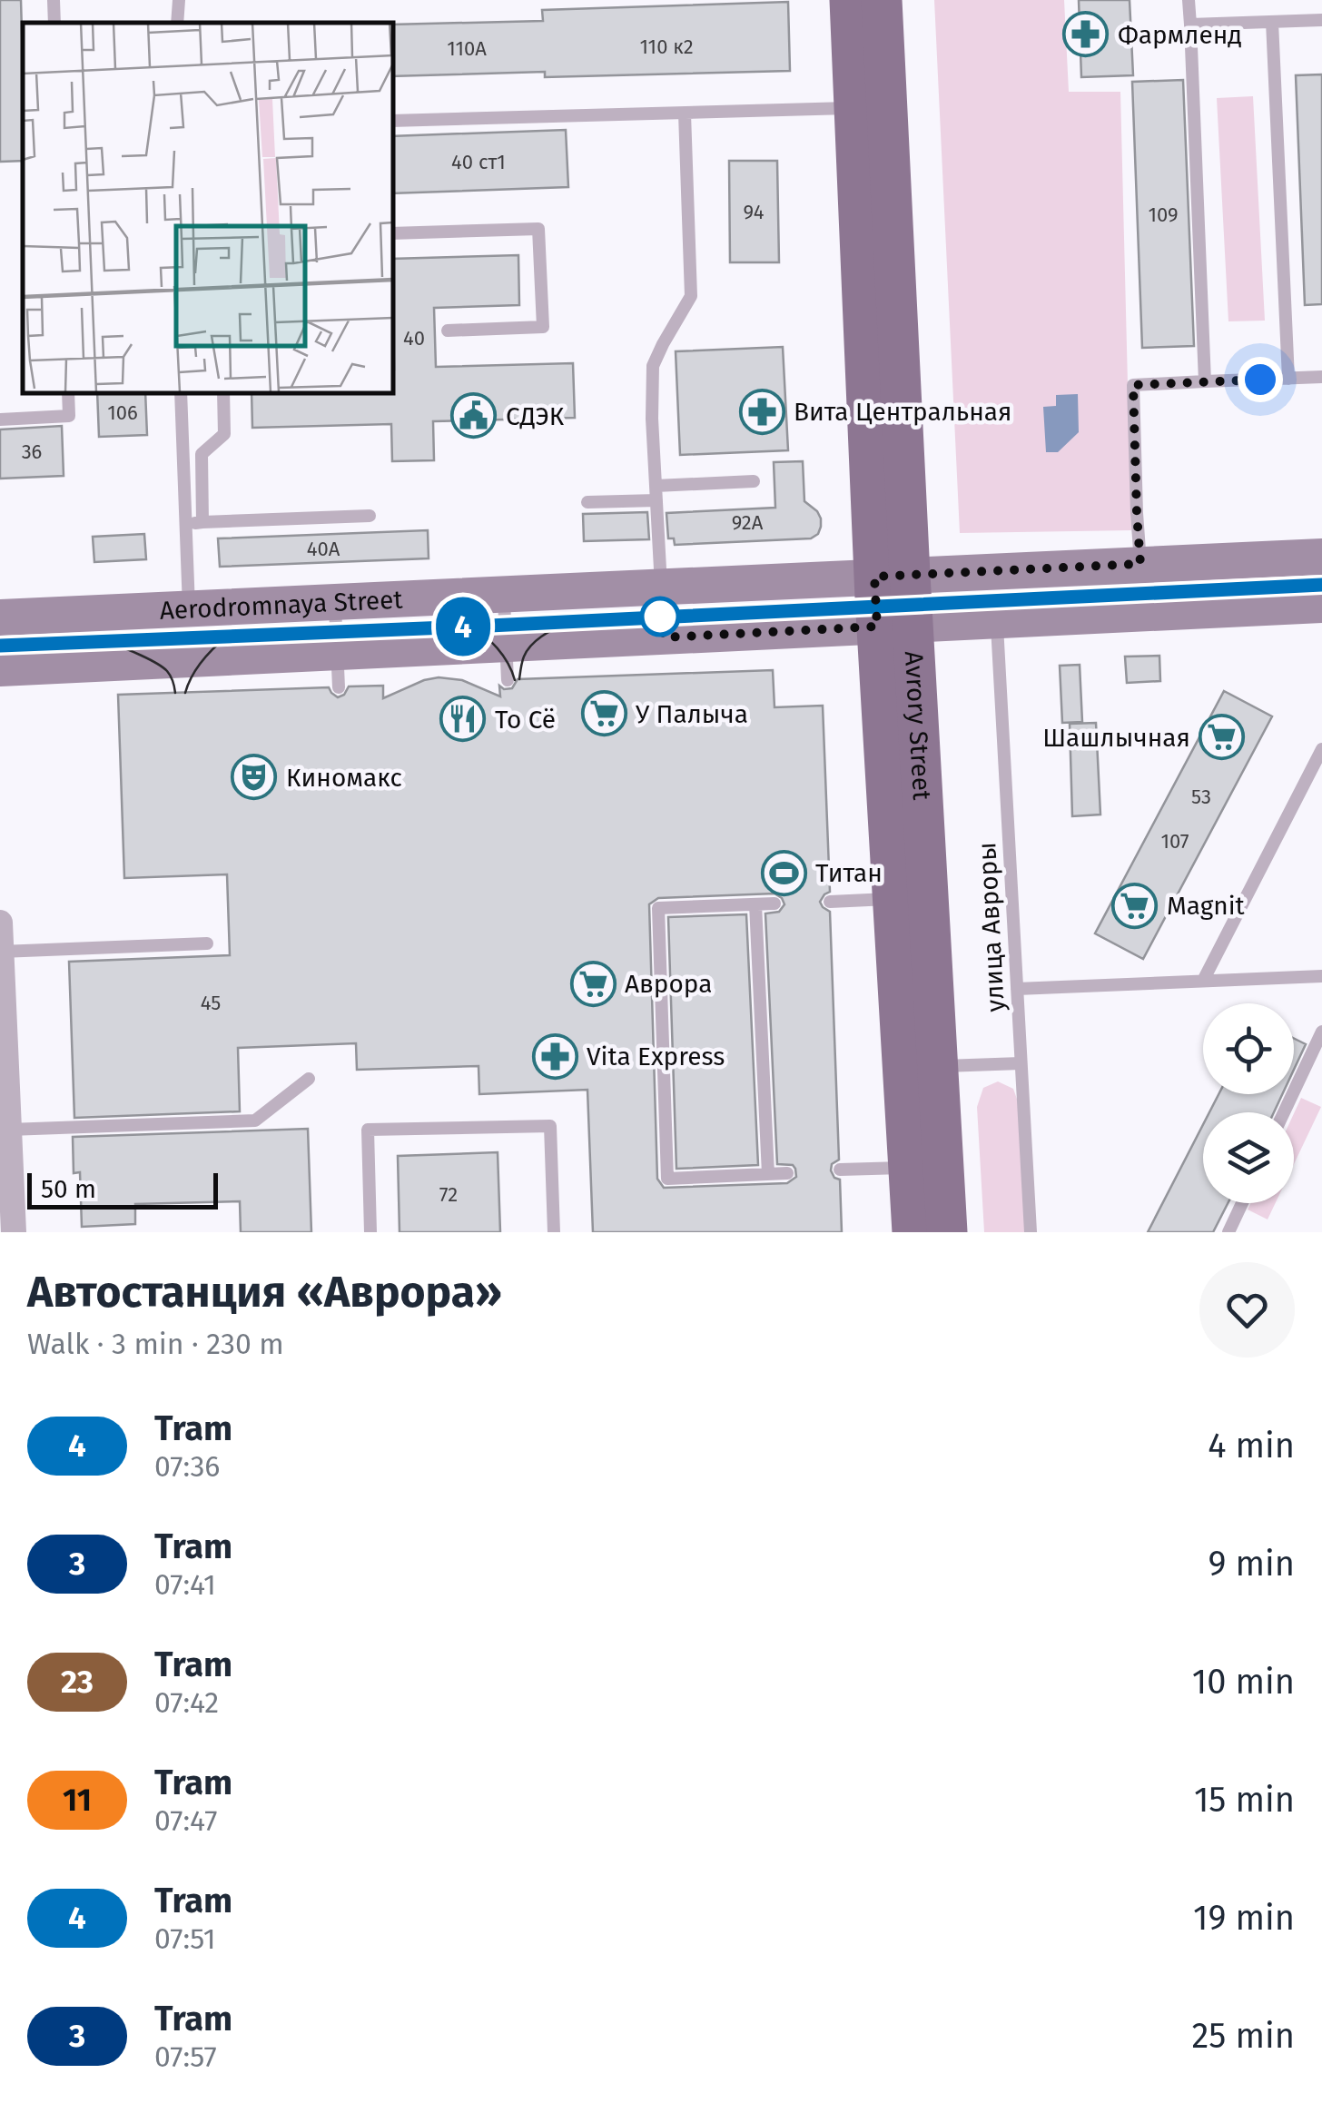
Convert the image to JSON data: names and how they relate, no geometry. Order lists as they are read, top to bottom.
{
  "streets": {
    "main road": ["Aerodromnaya Street", "Avrory Street"],
    "lane": ["улица Авроры"]
  },
  "crossings": [
    ["Aerodromnaya Street", "Avrory Street"],
    ["Aerodromnaya Street", "улица Авроры"]
  ],
  "places": {
    "pharmacy": ["Фармленд", "Вита Центральная", "Vita Express"],
    "public building": ["СДЭК"],
    "supermarket": [
      "У Палыча",
      "Шашлычная",
      "Magnit",
      "Аврора"
    ],
    "restaurant": ["То Сё"],
    "theatre": ["Киномакс"],
    "sports": ["Титан"]
  },
  "lines": ["tram line 4"],
  "house_numbers": [
    "110 к2",
    "110А",
    "40 ст1",
    "94",
    "109",
    "40",
    "106",
    "36",
    "92А",
    "40А",
    "53",
    "107",
    "45",
    "72"
  ],
  "scale_bar": "50 m",
  "page": {
    "on_map": "4",
    "scale": "50 m",
    "heading": ["Автостанция «Аврора»", "Walk · 3 min · 230 m"],
    "list": [
      {
        "mark": "4",
        "name": "Tram",
        "note": "07:36",
        "value": "4 min"
      },
      {
        "mark": "3",
        "name": "Tram",
        "note": "07:41",
        "value": "9 min"
      },
      {
        "mark": "23",
        "name": "Tram",
        "note": "07:42",
        "value": "10 min"
      },
      {
        "mark": "11",
        "name": "Tram",
        "note": "07:47",
        "value": "15 min"
      },
      {
        "mark": "4",
        "name": "Tram",
        "note": "07:51",
        "value": "19 min"
      },
      {
        "mark": "3",
        "name": "Tram",
        "note": "07:57",
        "value": "25 min"
      }
    ]
  }
}
